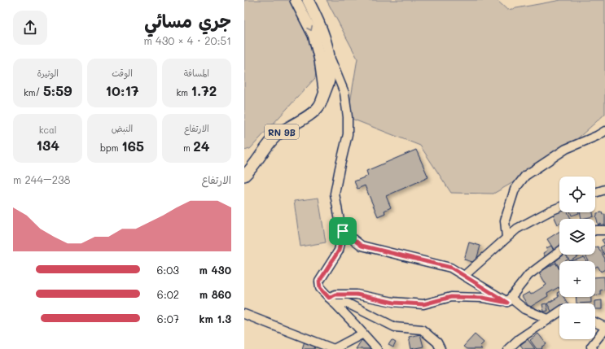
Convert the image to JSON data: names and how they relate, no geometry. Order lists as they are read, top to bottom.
{
  "streets": {
    "main road": ["RN 9B"]
  },
  "page": {
    "heading": ["جري مسائي", "20:51 · 4 × 430 m"],
    "stats": [
      ["المسافة", "1.72 km"],
      ["الوقت", "10:17"],
      ["الوتيرة", "5:59 /km"],
      ["الارتفاع", "24 m"],
      ["النبض", "165 bpm"],
      ["kcal", "134"]
    ],
    "chart": ["الارتفاع", "238–244 m"],
    "map_buttons": ["+", "−"],
    "list": [
      {
        "name": "430 m",
        "note": "6:03"
      },
      {
        "name": "860 m",
        "note": "6:02"
      },
      {
        "name": "1.3 km",
        "note": "6:07"
      }
    ]
  }
}
